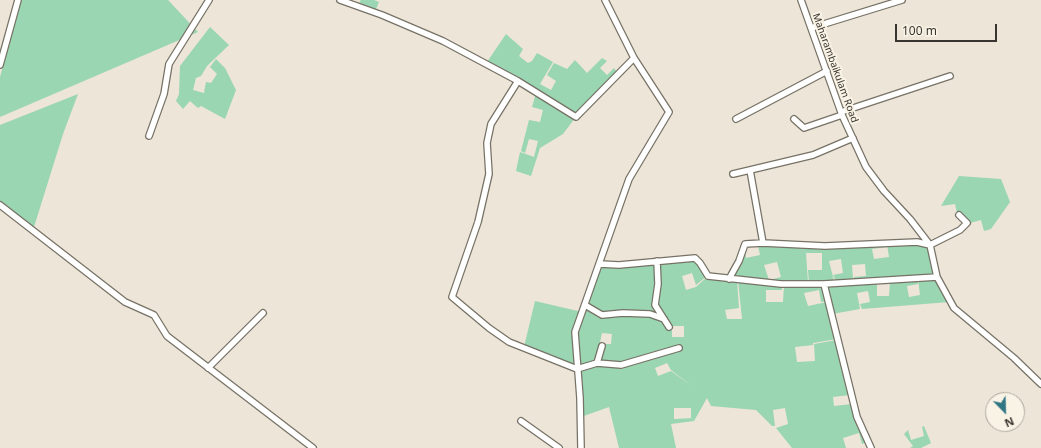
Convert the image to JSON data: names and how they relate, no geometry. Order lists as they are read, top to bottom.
{
  "streets": {
    "street": ["Maharambaikulam Road"]
  },
  "scale_bar": "100 m",
  "north": "bottom right"
}
